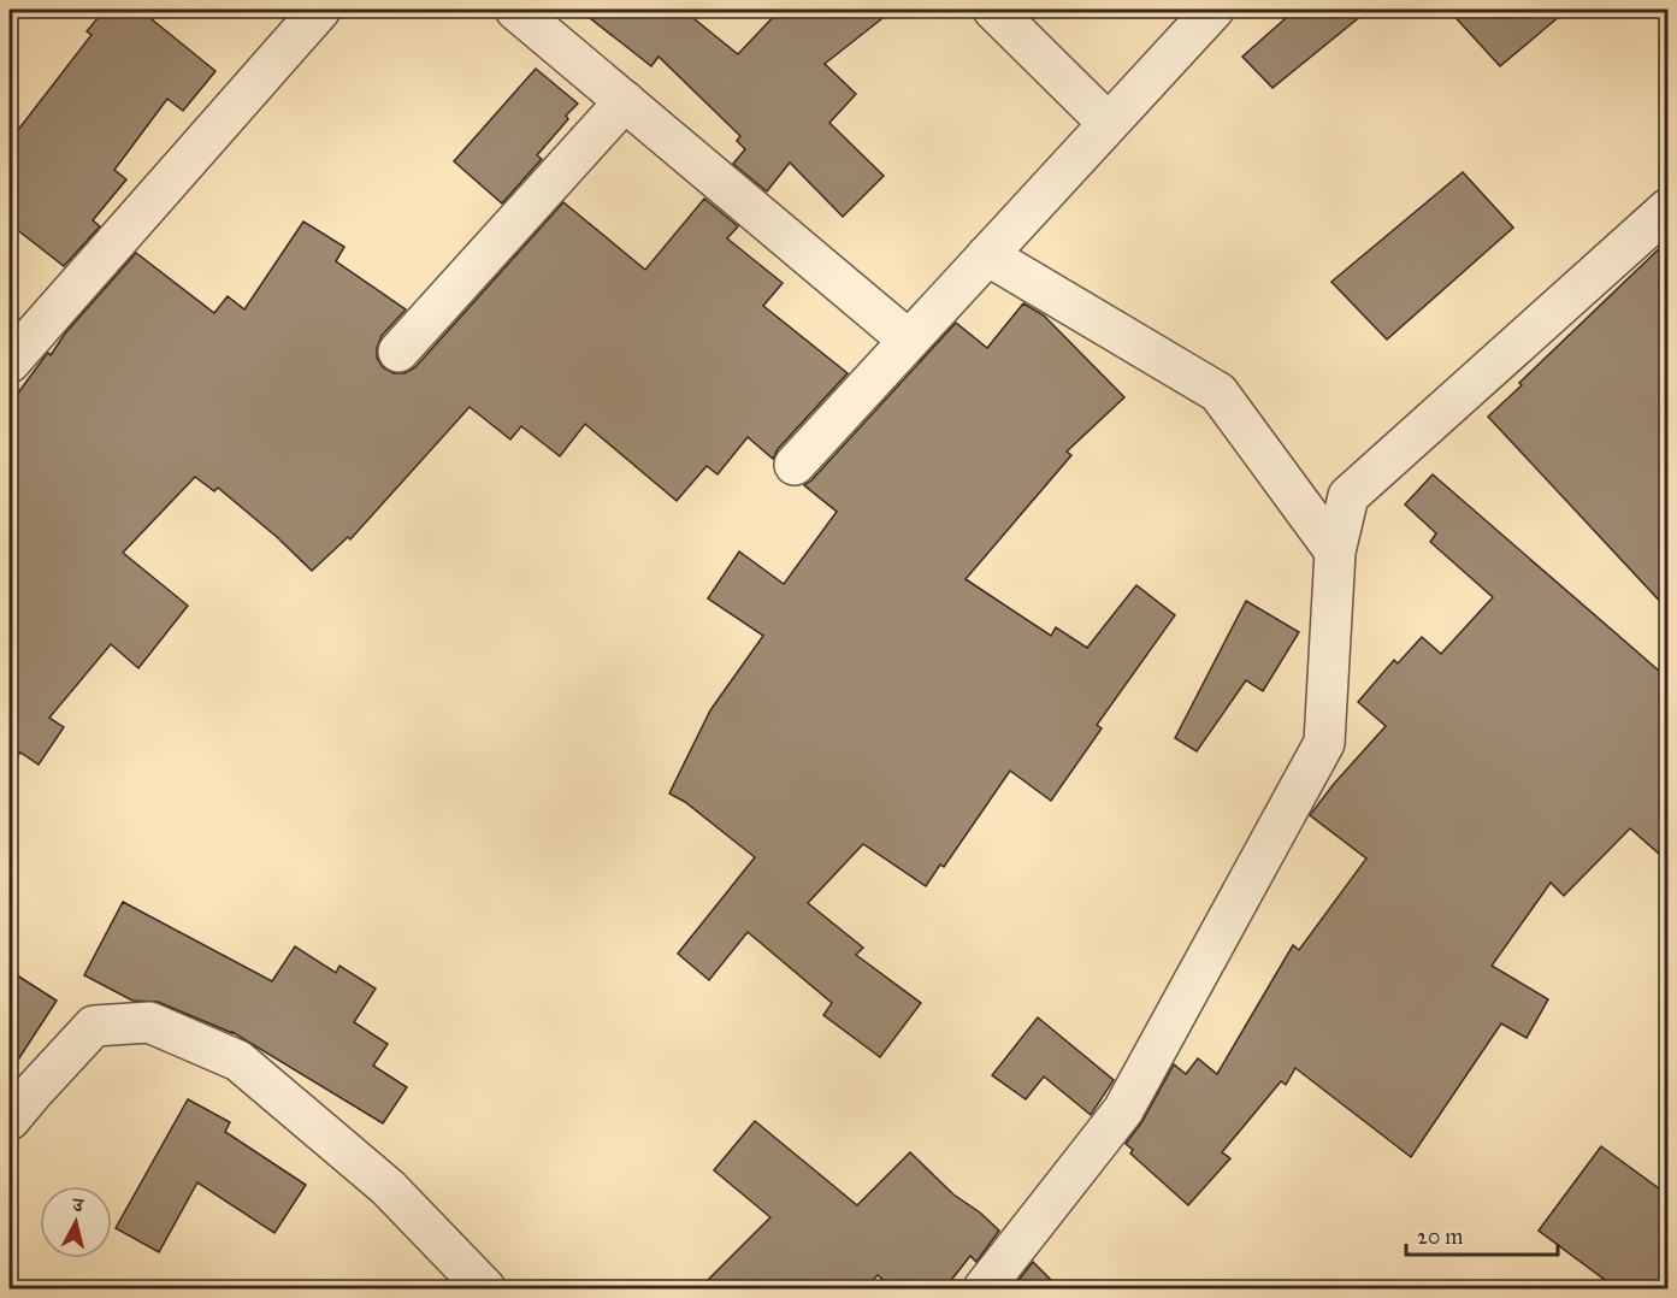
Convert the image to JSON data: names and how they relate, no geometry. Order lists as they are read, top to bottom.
{
  "scale_bar": "20 m",
  "north": "top"
}
